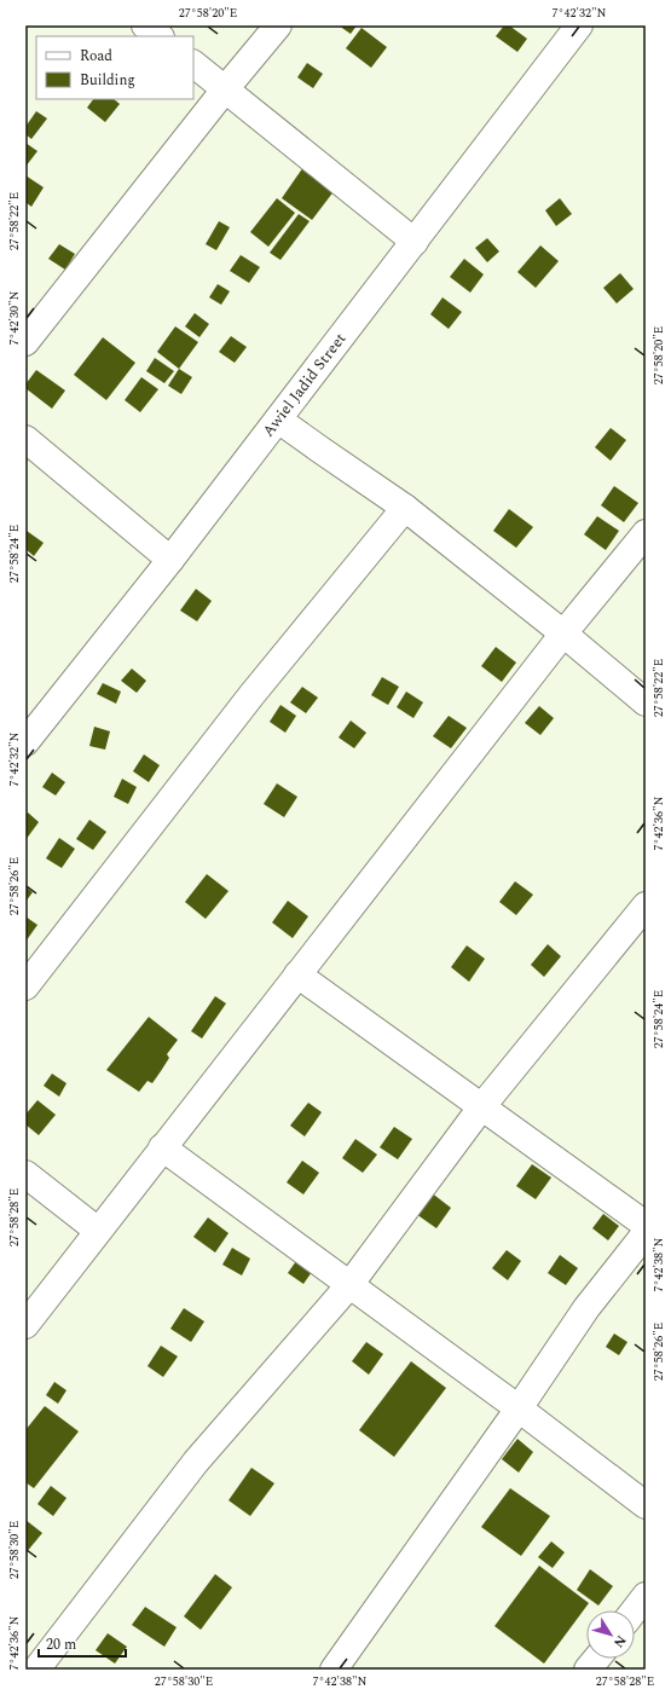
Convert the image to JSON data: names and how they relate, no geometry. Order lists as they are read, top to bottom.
{
  "streets": {
    "street": ["Awiel Jadid Street"]
  },
  "legend": ["Road", "Building"],
  "scale_bar": "20 m",
  "north": "bottom right",
  "coordinates": [
    "27°58'20\"E",
    "7°42'32\"N",
    "27°58'22\"E",
    "7°42'30\"N",
    "27°58'24\"E",
    "7°42'36\"N",
    "27°58'26\"E",
    "27°58'28\"E",
    "7°42'38\"N",
    "27°58'30\"E"
  ]
}
